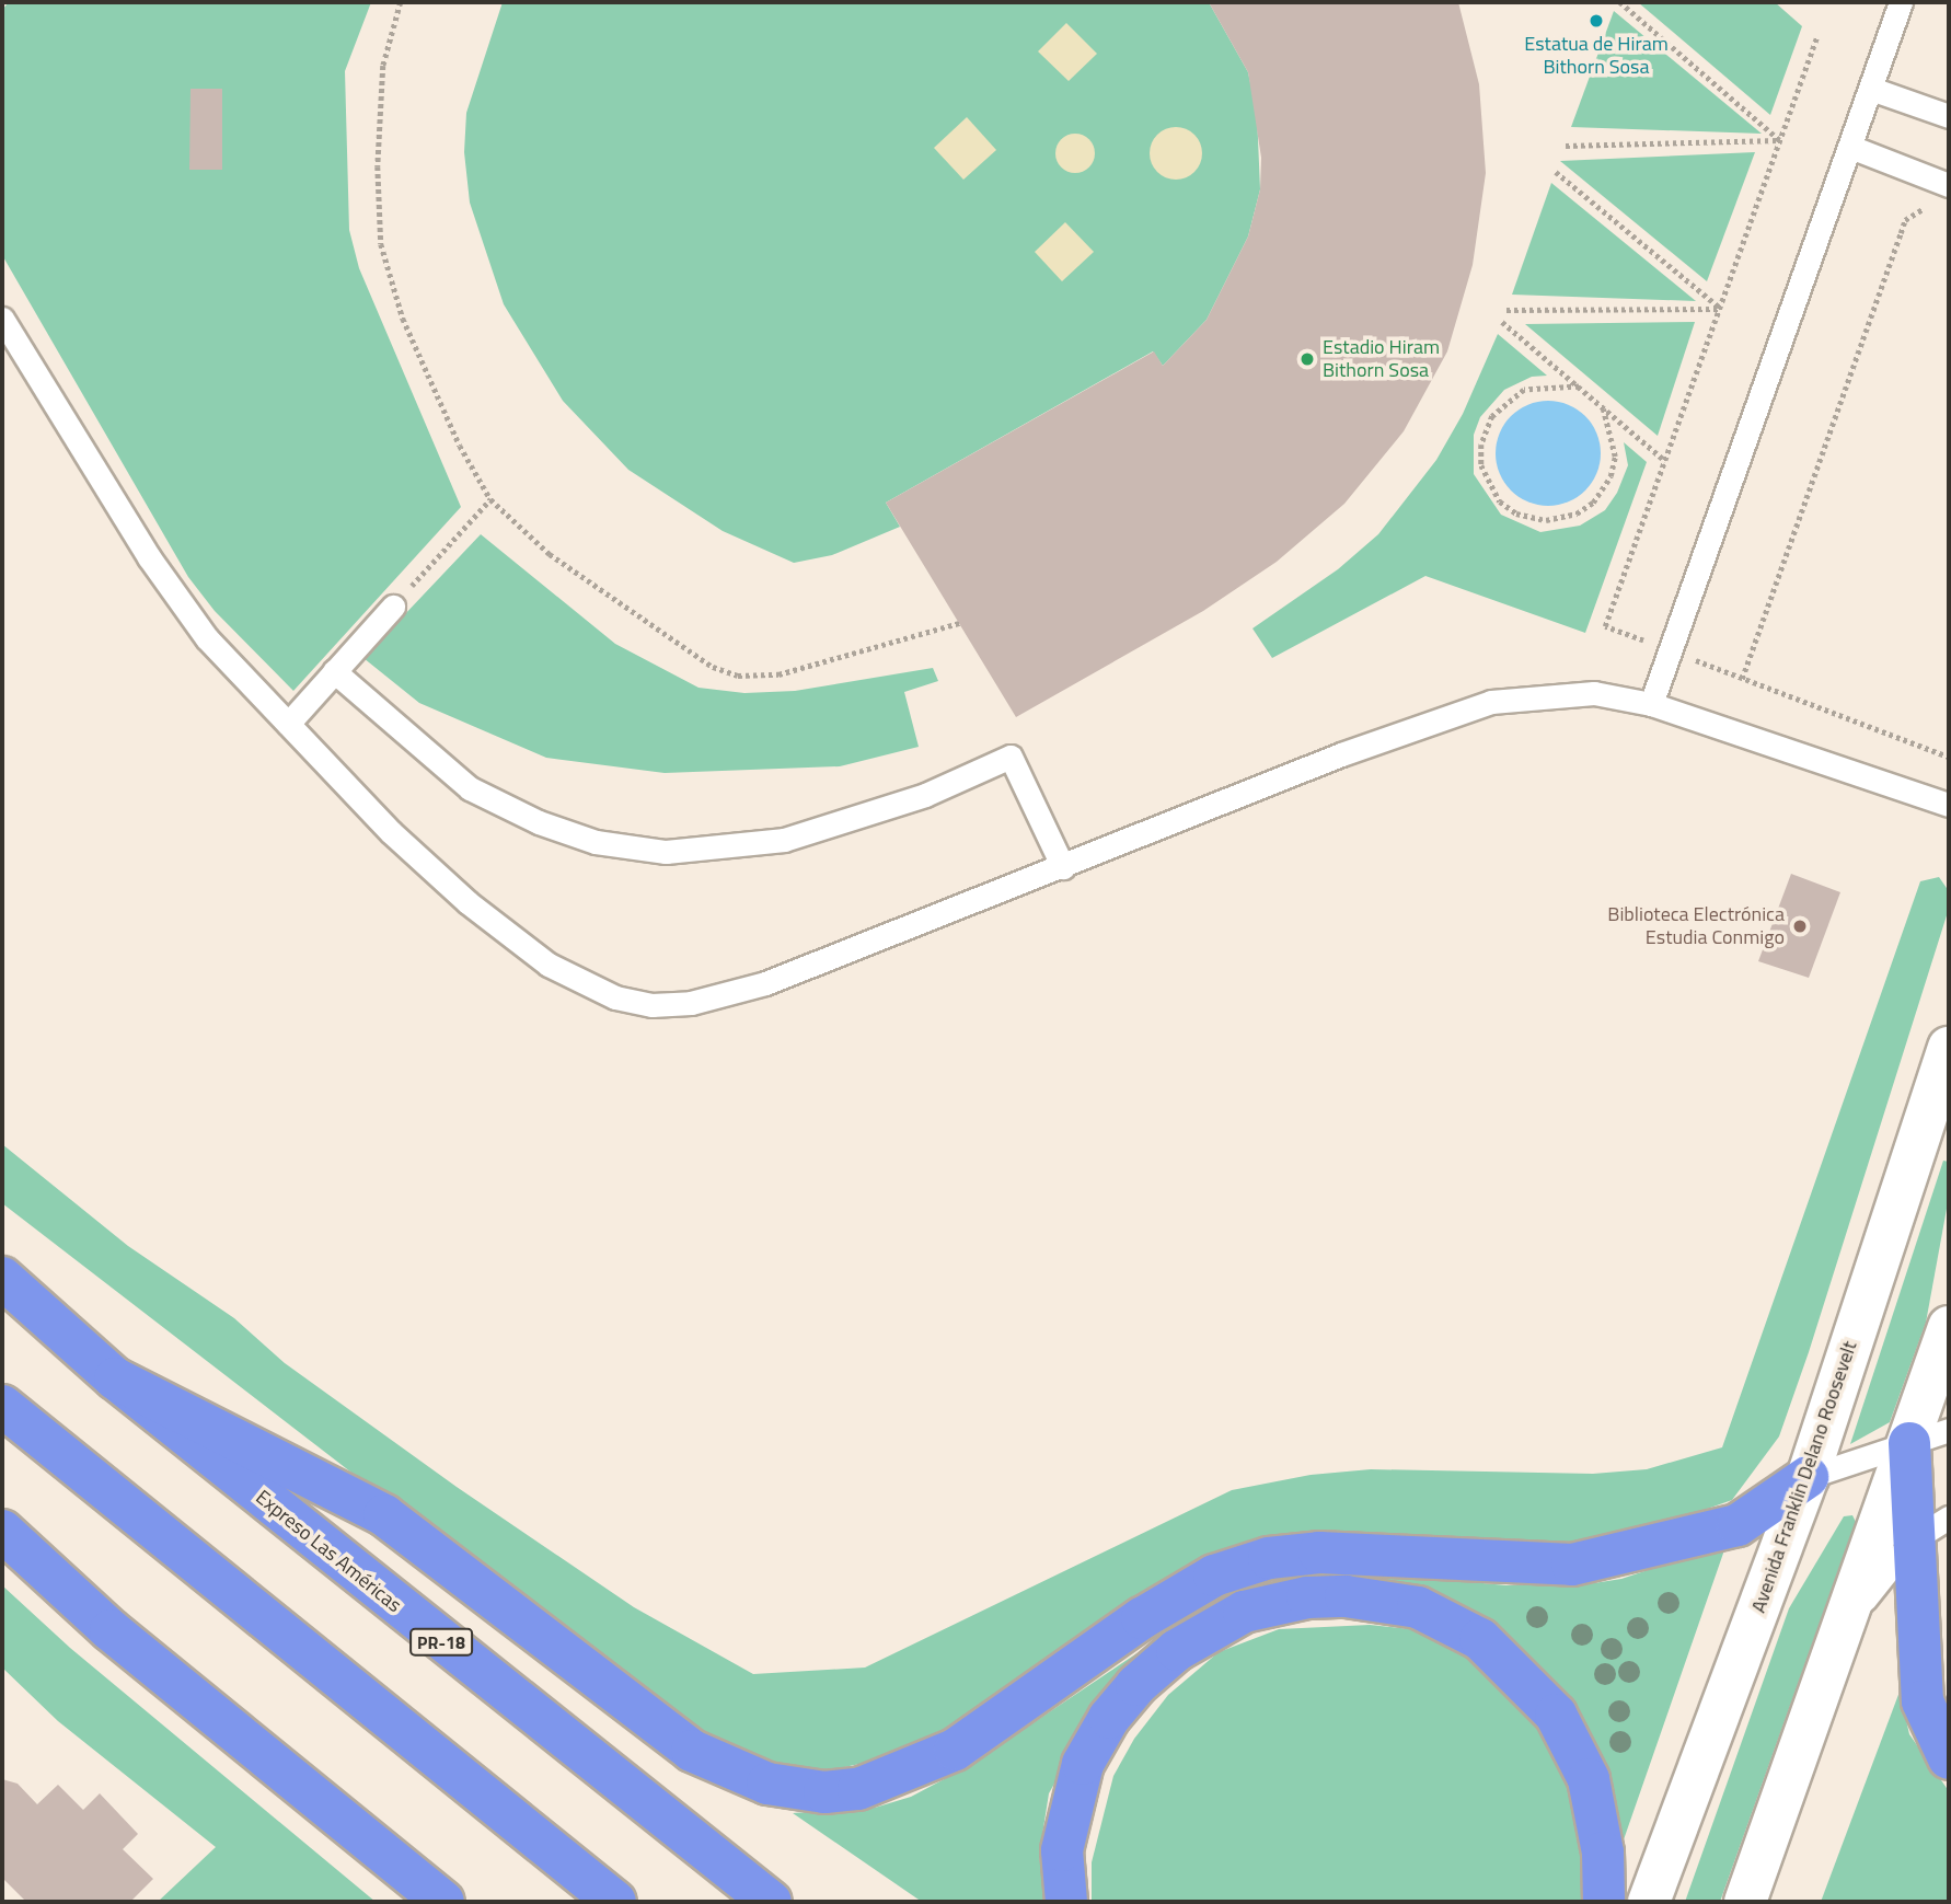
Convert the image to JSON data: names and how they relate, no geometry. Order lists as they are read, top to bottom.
{
  "streets": {
    "highway": ["Expreso Las Américas", "PR-18"],
    "main road": ["Avenida Franklin Delano Roosevelt"]
  },
  "places": ["Estatua de Hiram Bithorn Sosa", "Estadio Hiram Bithorn Sosa", "Biblioteca Electrónica Estudia Conmigo"]
}
